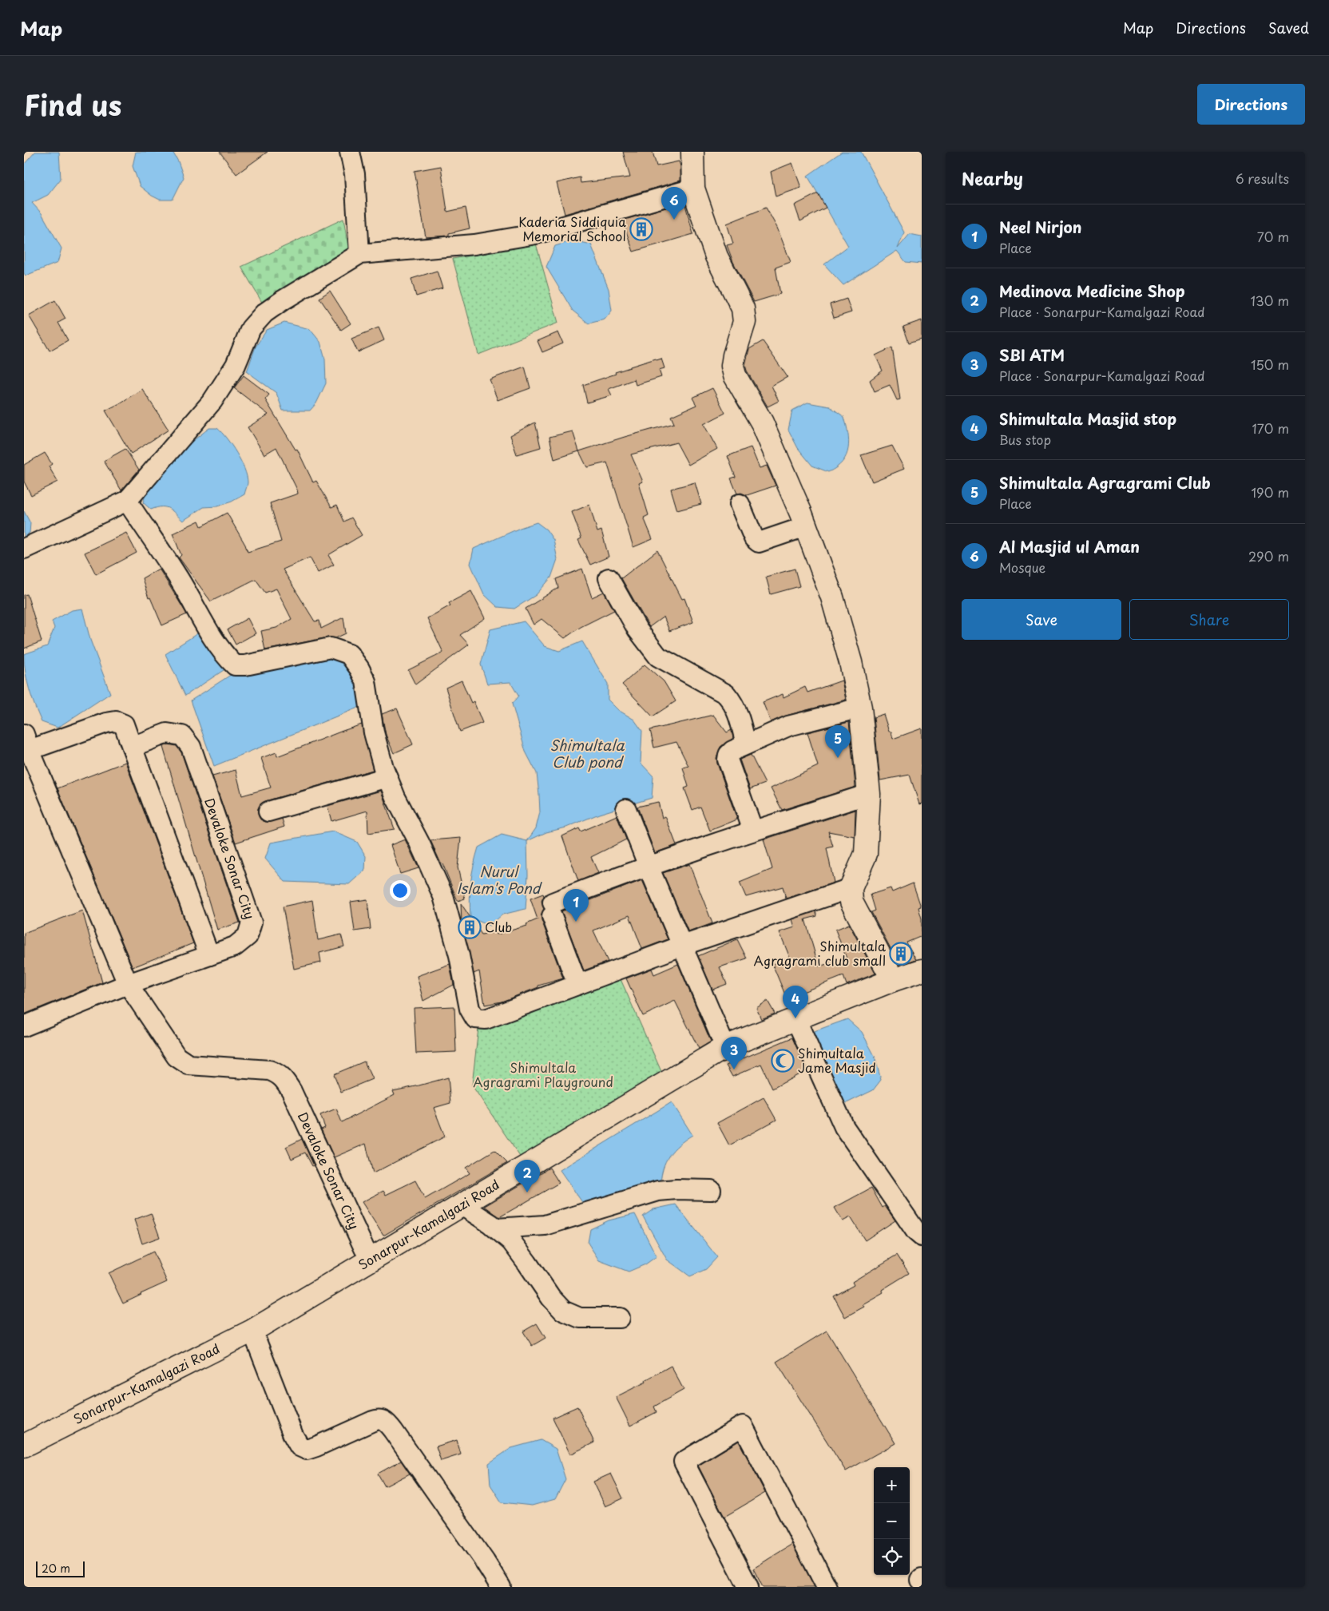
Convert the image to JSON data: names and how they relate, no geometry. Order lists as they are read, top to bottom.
{
  "streets": {
    "main road": ["Sonarpur-Kamalgazi Road"],
    "street": ["Devaloke Sonar City"]
  },
  "crossings": [
    ["Devaloke Sonar City", "Sonarpur-Kamalgazi Road"]
  ],
  "water": ["Shimultala Club pond", "Nurul Islam's Pond"],
  "parks": ["Shimultala Agragrami Playground"],
  "places": {
    "building": ["Kaderia Siddiquia Memorial School", "Club", "Shimultala Agragrami club small"],
    "mosque": ["Shimultala Jame Masjid"]
  },
  "scale_bar": "20 m",
  "page": {
    "header": "Map",
    "nav": ["Map", "Directions", "Saved"],
    "title": "Find us",
    "buttons": [
      "Directions",
      ["Save", "Share"]
    ],
    "heading": ["Nearby", "6 results"],
    "pins": [
      "6",
      "5",
      "1",
      "4",
      "3",
      "2"
    ],
    "list": [
      {
        "mark": "1",
        "name": "Neel Nirjon",
        "note": "Place",
        "value": "70 m"
      },
      {
        "mark": "2",
        "name": "Medinova Medicine Shop",
        "note": "Place · Sonarpur-Kamalgazi Road",
        "value": "130 m"
      },
      {
        "mark": "3",
        "name": "SBI ATM",
        "note": "Place · Sonarpur-Kamalgazi Road",
        "value": "150 m"
      },
      {
        "mark": "4",
        "name": "Shimultala Masjid stop",
        "note": "Bus stop",
        "value": "170 m"
      },
      {
        "mark": "5",
        "name": "Shimultala Agragrami Club",
        "note": "Place",
        "value": "190 m"
      },
      {
        "mark": "6",
        "name": "Al Masjid ul Aman",
        "note": "Mosque",
        "value": "290 m"
      }
    ],
    "map_buttons": ["+", "−"],
    "scale": "20 m"
  }
}
